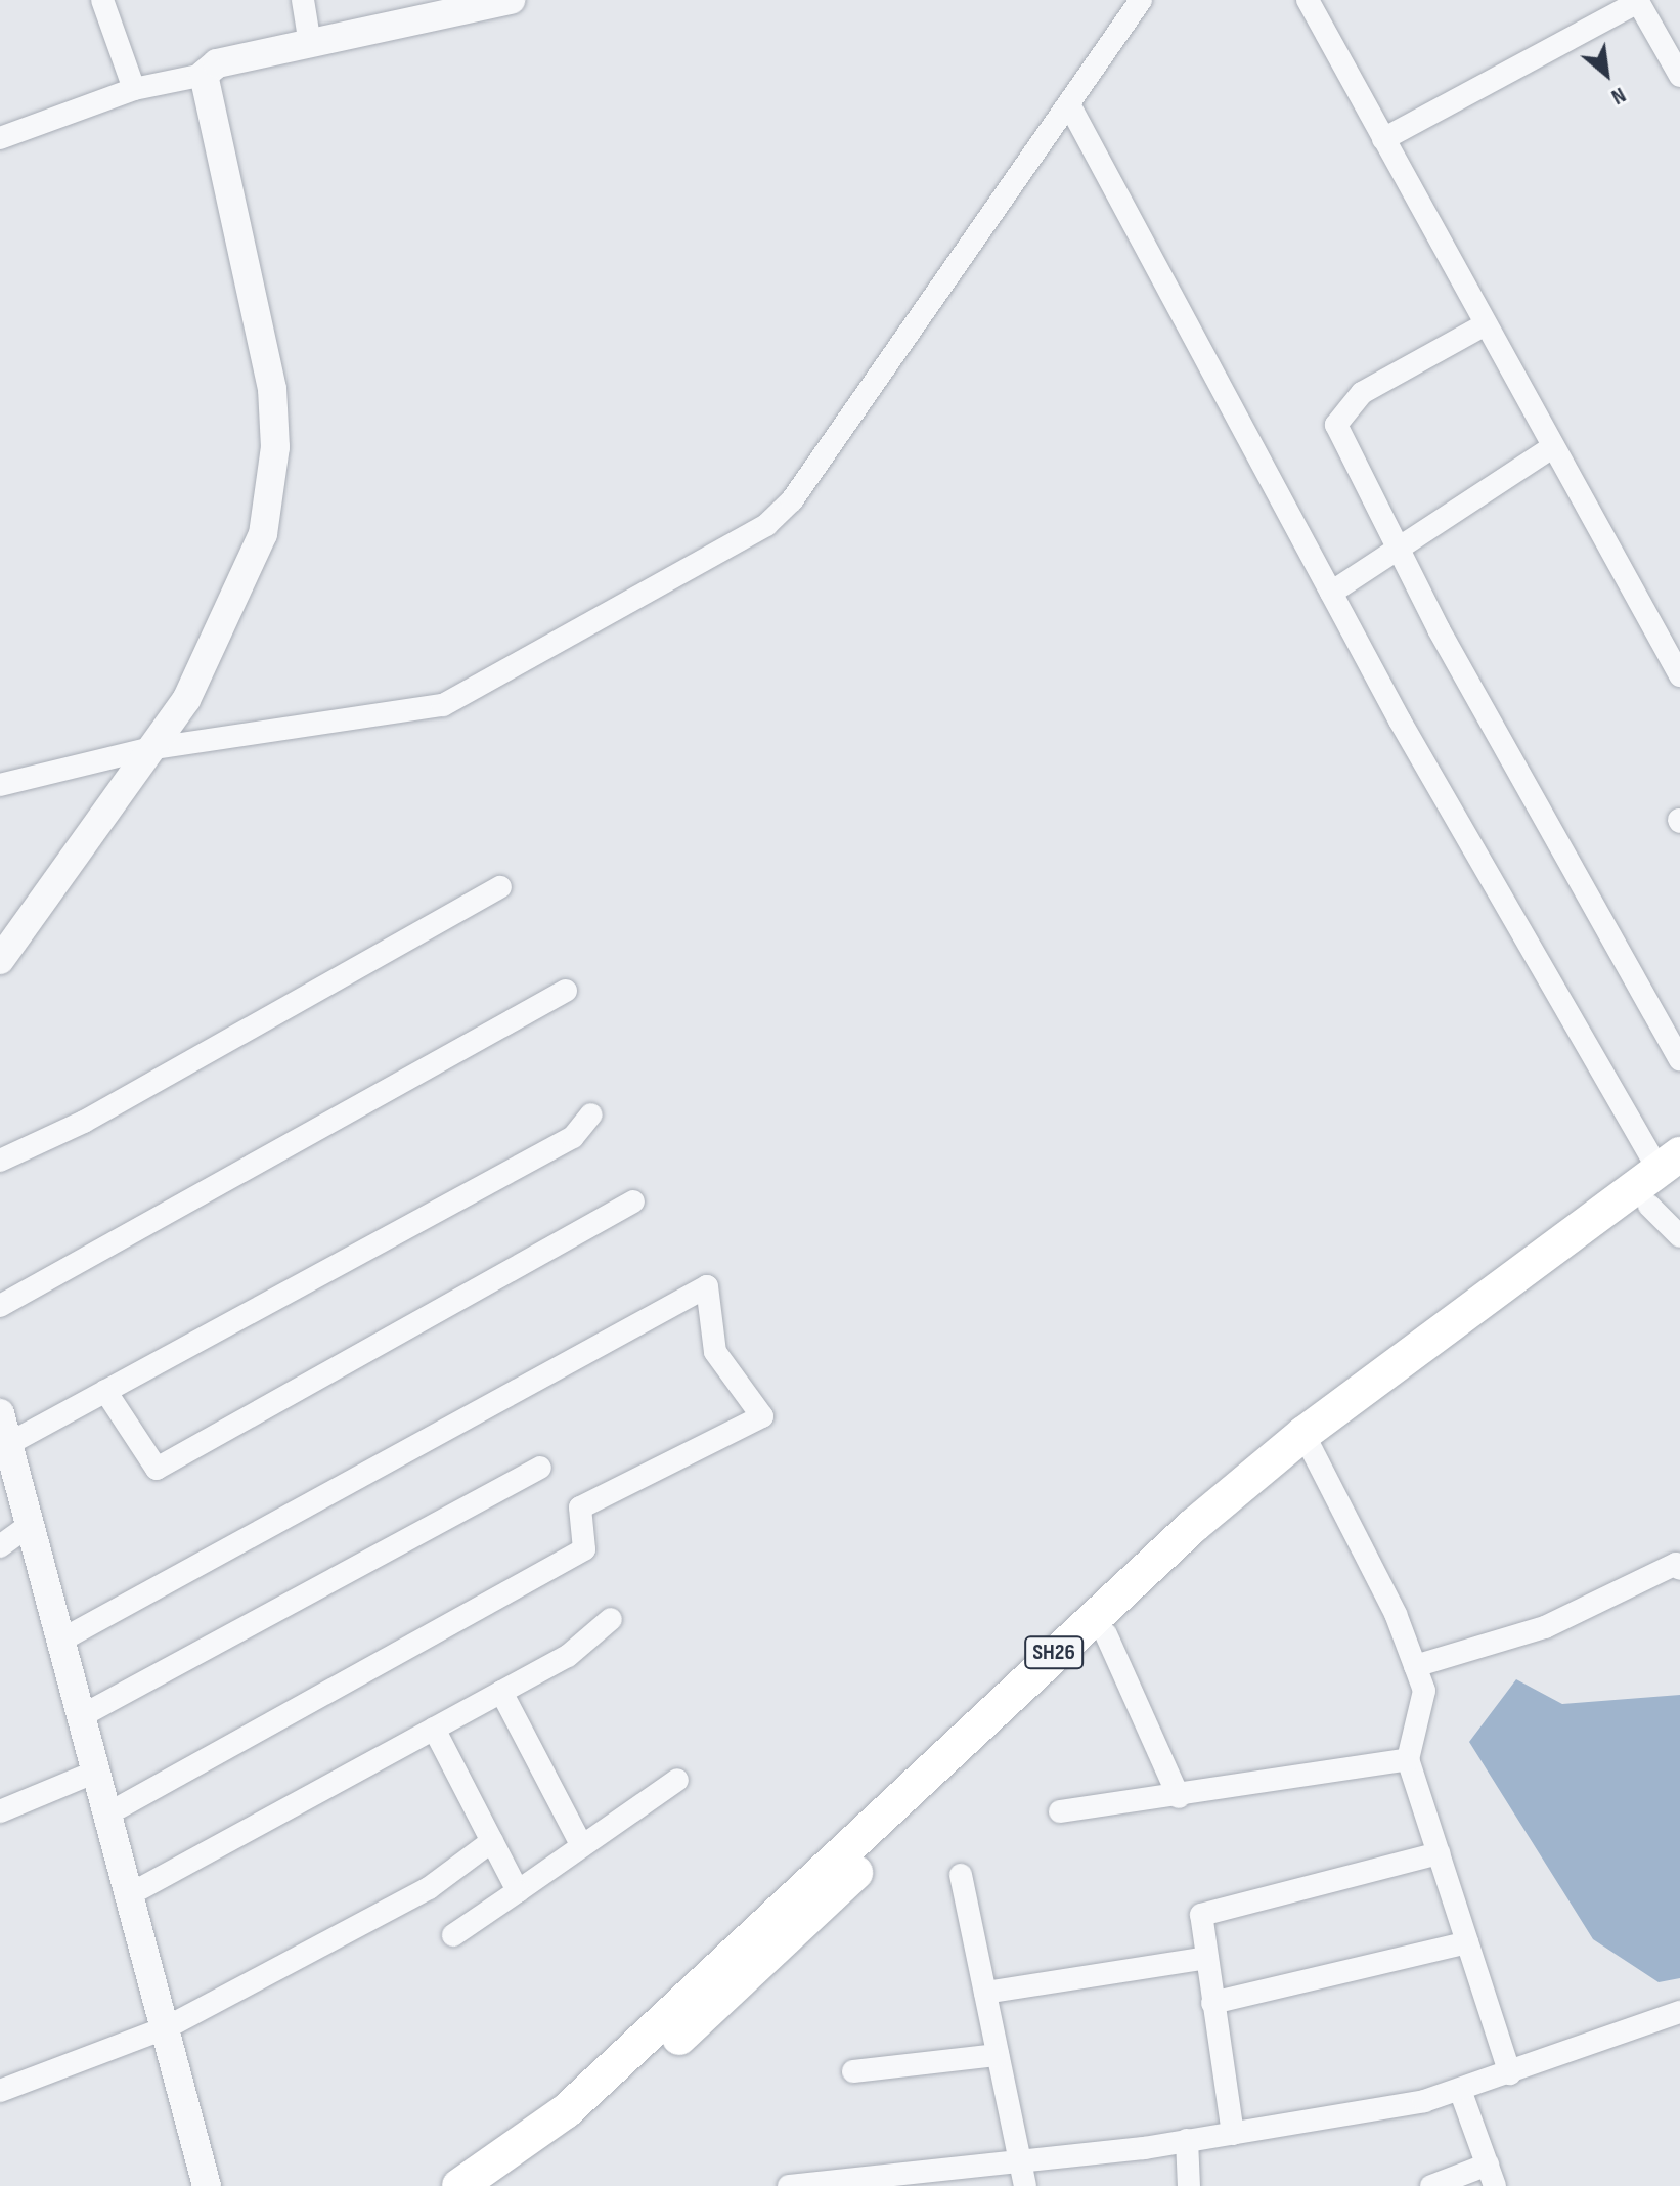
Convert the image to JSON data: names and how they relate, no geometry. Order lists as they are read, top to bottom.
{
  "streets": {
    "main road": ["SH26"]
  },
  "north": "bottom right"
}
